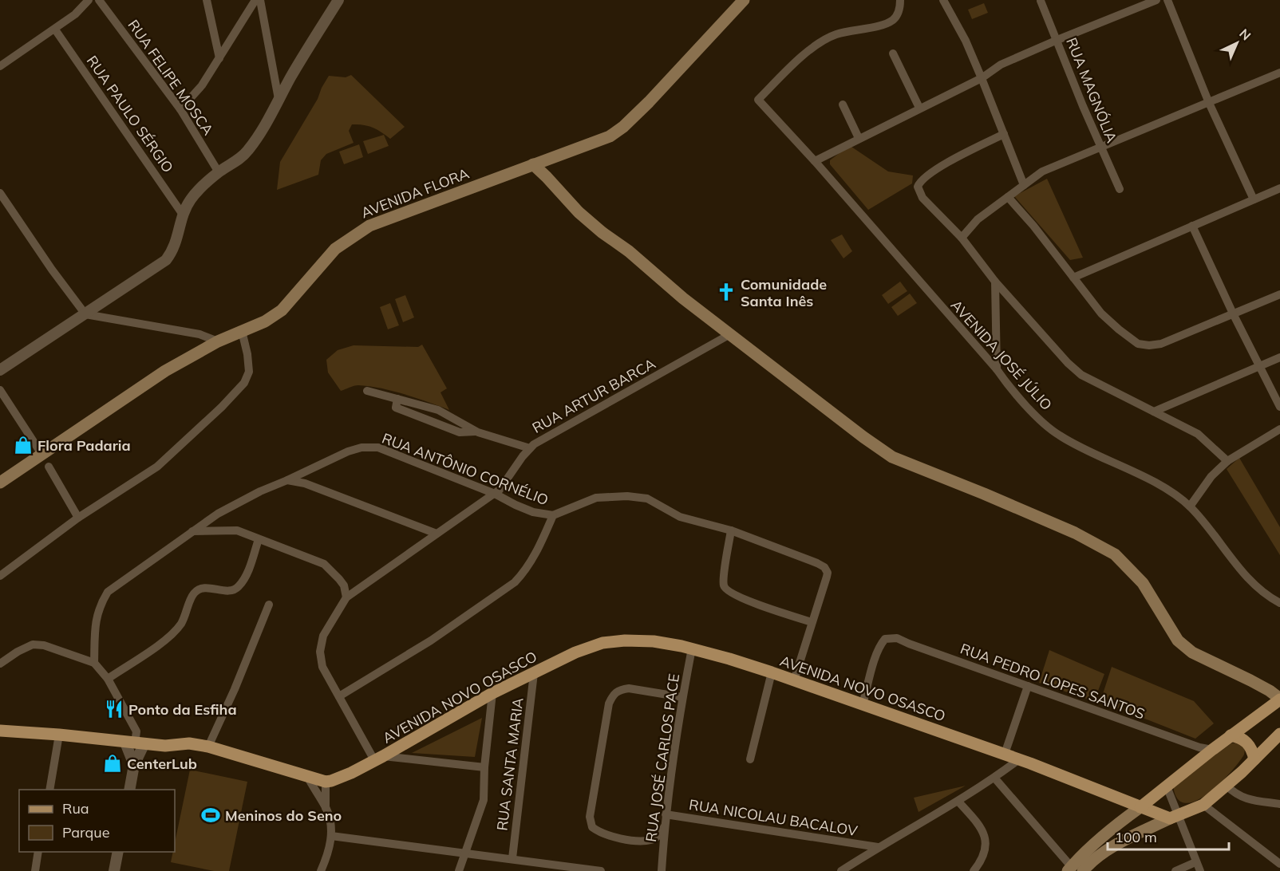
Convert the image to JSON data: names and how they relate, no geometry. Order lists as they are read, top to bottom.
{
  "streets": {
    "main road": ["AVENIDA FLORA", "AVENIDA NOVO OSASCO"],
    "street": [
      "RUA FELIPE MOSCA",
      "RUA MAGNÓLIA",
      "RUA PAULO SÉRGIO",
      "AVENIDA JOSÉ JÚLIO",
      "RUA ARTUR BARCA",
      "RUA ANTÔNIO CORNÉLIO",
      "RUA PEDRO LOPES SANTOS",
      "RUA JOSÉ CARLOS PACE",
      "RUA SANTA MARIA",
      "RUA NICOLAU BACALOV"
    ]
  },
  "crossings": [
    ["RUA ARTUR BARCA", "RUA ANTÔNIO CORNÉLIO"],
    ["RUA PEDRO LOPES SANTOS", "AVENIDA NOVO OSASCO"],
    ["AVENIDA NOVO OSASCO", "RUA JOSÉ CARLOS PACE"],
    ["AVENIDA NOVO OSASCO", "RUA SANTA MARIA"],
    ["RUA JOSÉ CARLOS PACE", "RUA NICOLAU BACALOV"]
  ],
  "places": {
    "church": ["Comunidade Santa Inês"],
    "shop": ["Flora Padaria", "CenterLub"],
    "restaurant": ["Ponto da Esfiha"],
    "sports": ["Meninos do Seno"]
  },
  "legend": ["Rua", "Parque"],
  "scale_bar": "100 m",
  "north": "top right"
}
